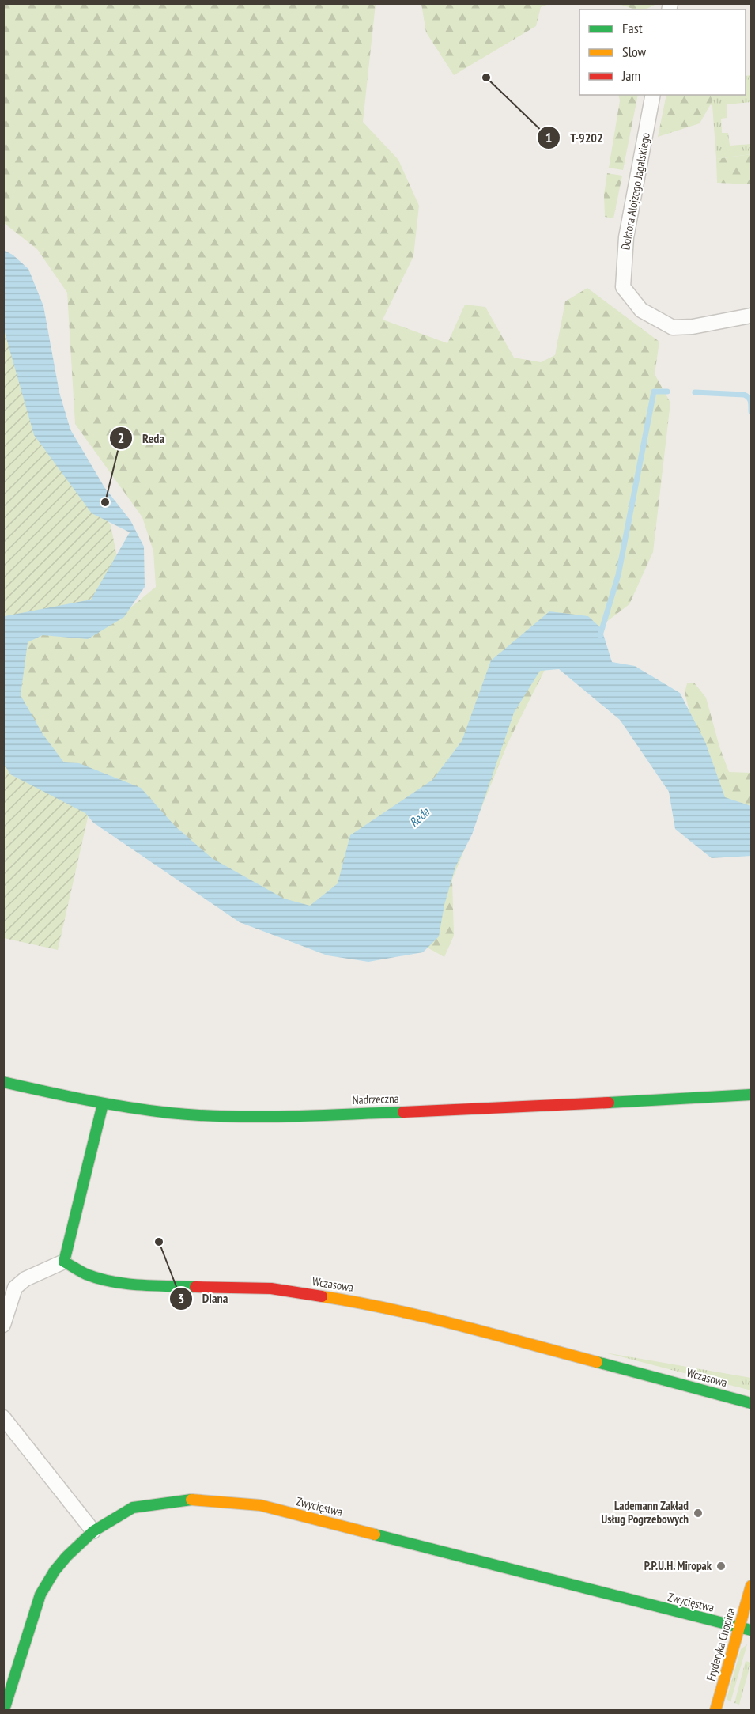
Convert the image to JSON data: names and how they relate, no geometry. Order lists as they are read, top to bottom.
{
  "streets": {
    "street": [
      "Doktora Alojzego Jagalskiego",
      "Nadrzeczna",
      "Wczasowa",
      "Zwycięstwa",
      "Fryderyka Chopina"
    ]
  },
  "crossings": [
    ["Zwycięstwa", "Fryderyka Chopina"]
  ],
  "water": ["Reda"],
  "places": [
    "T-9202",
    "Reda",
    "Diana",
    "Lademann Zakład Usług Pogrzebowych",
    "P.P.U.H. Miropak"
  ],
  "legend": ["Fast", "Slow", "Jam"]
}
